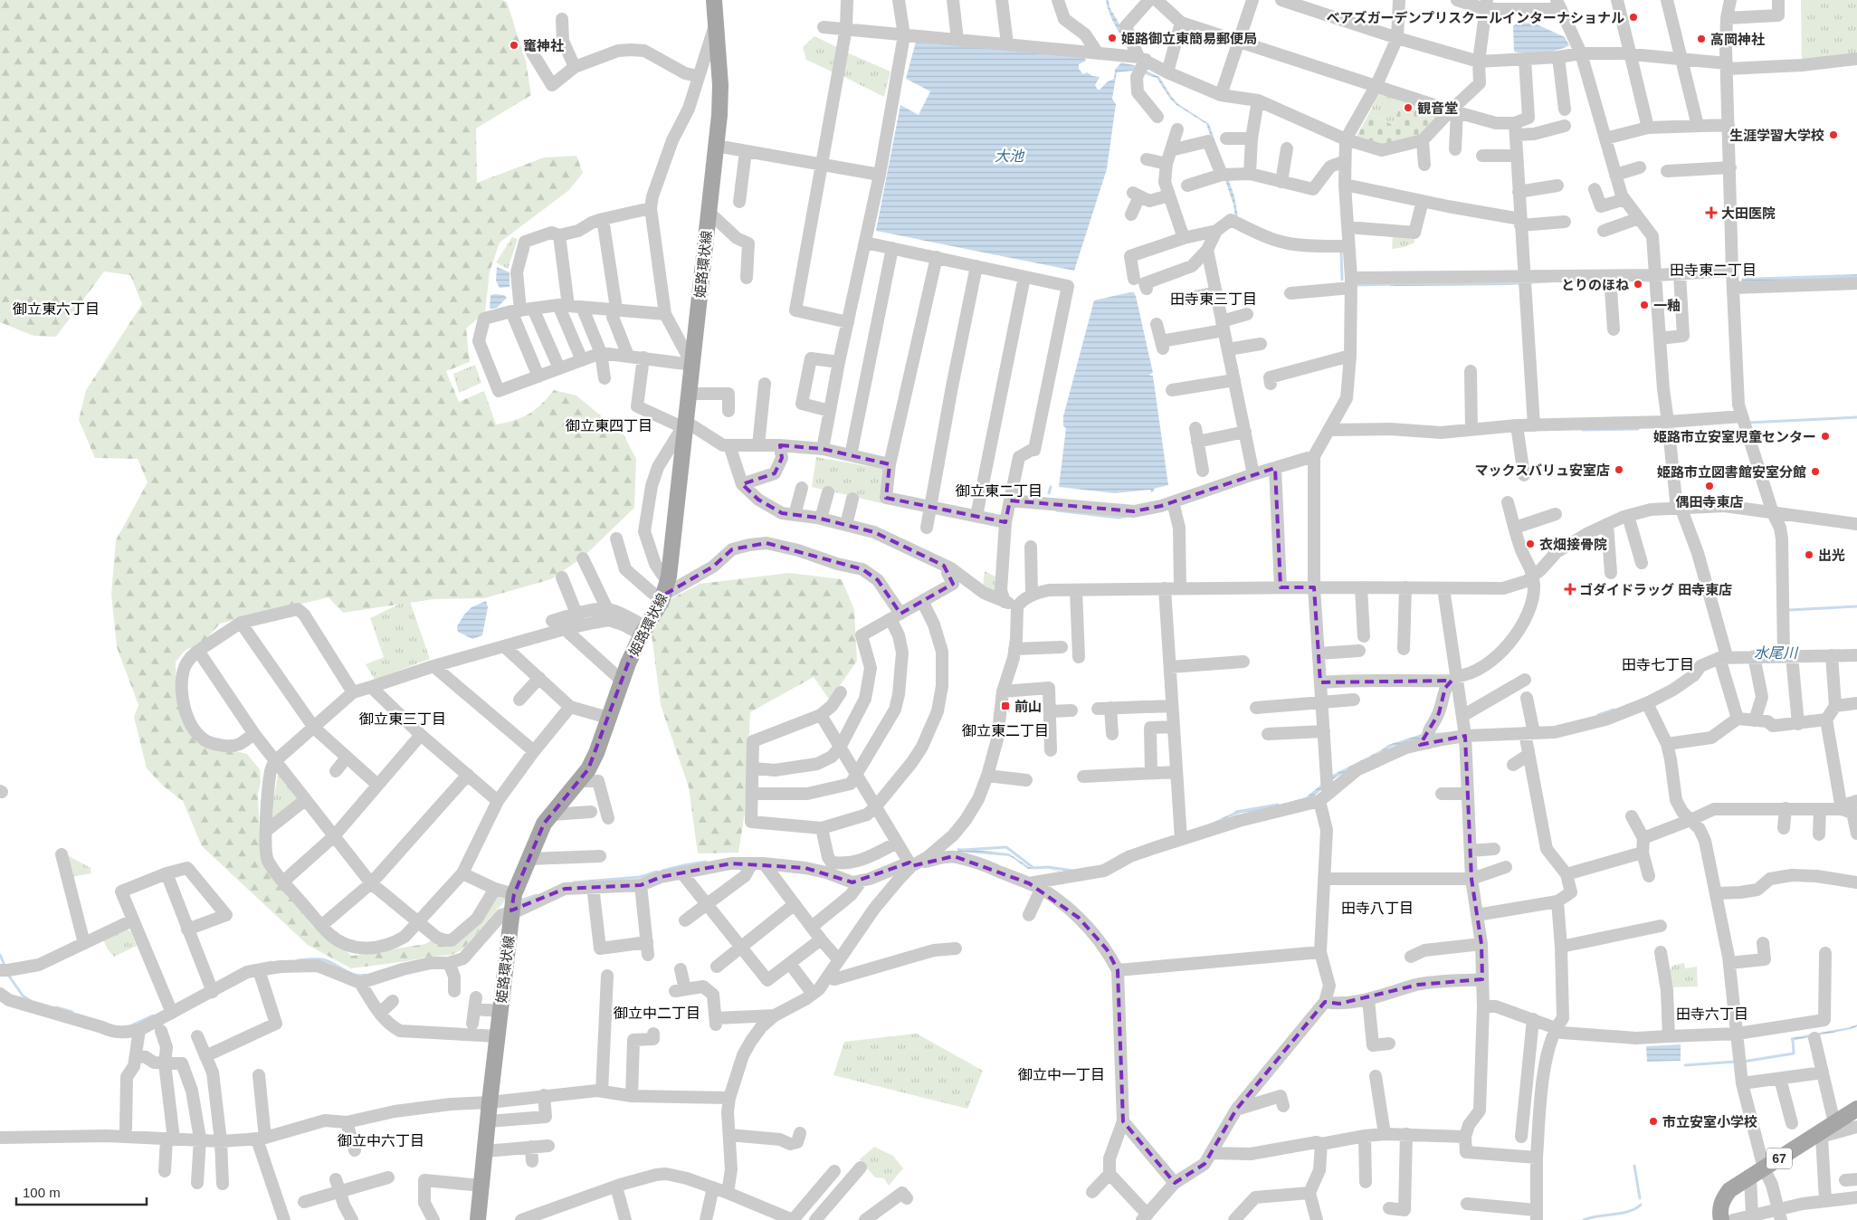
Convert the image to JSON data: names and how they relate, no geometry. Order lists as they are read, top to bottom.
{
  "streets": {
    "main road": ["姫路環状線", "67"]
  },
  "districts": [
    "田寺東二丁目",
    "田寺東三丁目",
    "御立東六丁目",
    "御立東四丁目",
    "御立東二丁目",
    "田寺七丁目",
    "御立東三丁目",
    "御立東二丁目",
    "田寺八丁目",
    "御立中二丁目",
    "田寺六丁目",
    "御立中一丁目",
    "御立中六丁目"
  ],
  "water": ["大池", "水尾川"],
  "places": {
    "other": [
      "ベアズガーデンプリスクールインターナショナル",
      "姫路御立東簡易郵便局",
      "高岡神社",
      "竃神社",
      "観音堂",
      "生涯学習大学校",
      "とりのほね",
      "一釉",
      "姫路市立安室児童センター",
      "マックスバリュ安室店",
      "姫路市立図書館安室分館",
      "偶田寺東店",
      "衣畑接骨院",
      "出光",
      "市立安室小学校"
    ],
    "health": ["大田医院", "ゴダイドラッグ 田寺東店"],
    "transit": ["前山"]
  },
  "scale_bar": "100 m"
}
